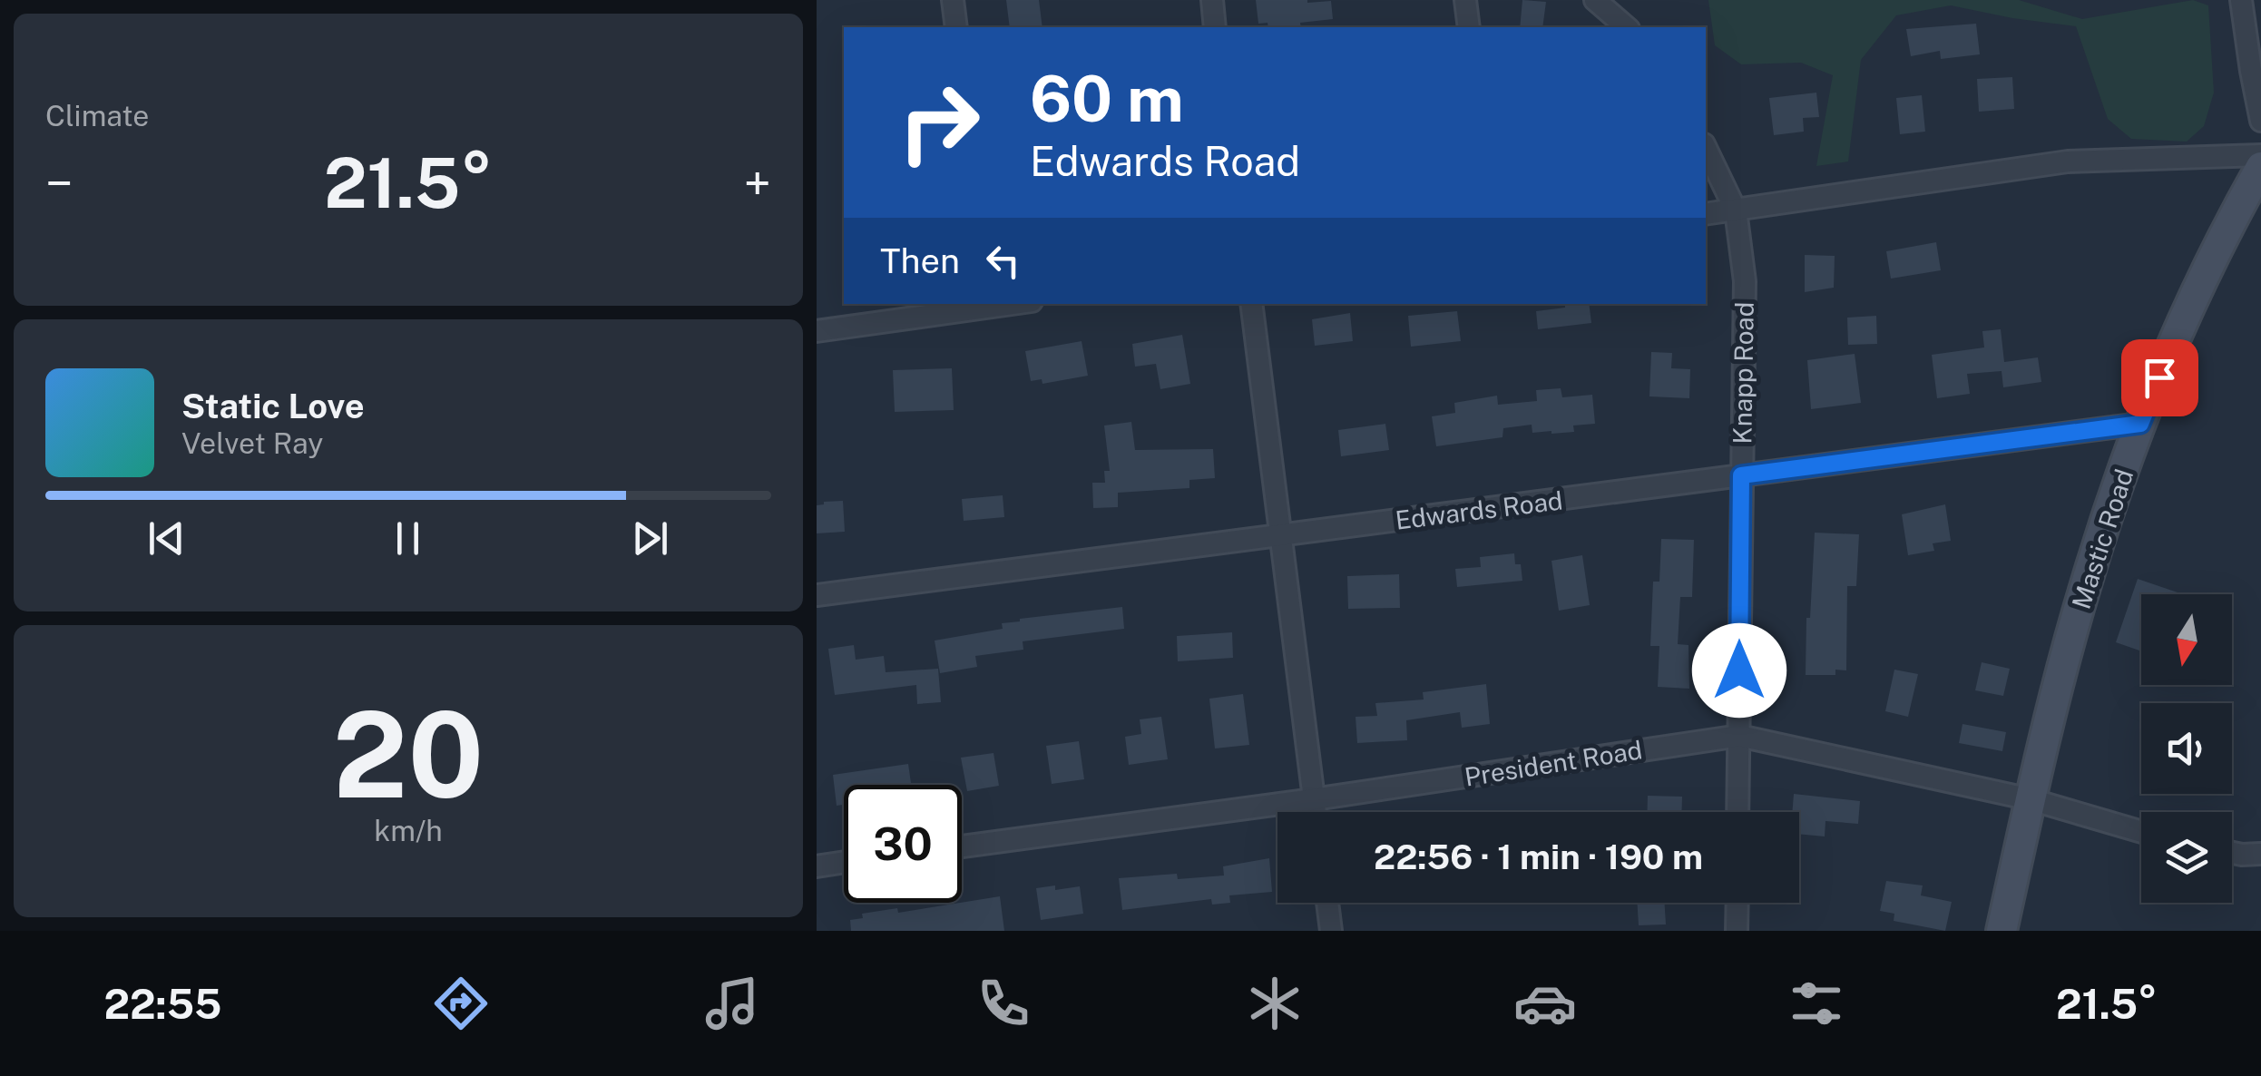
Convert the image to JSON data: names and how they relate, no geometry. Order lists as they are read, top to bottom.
{
  "streets": {
    "main road": ["Mastic Road"],
    "street": ["Knapp Road", "Edwards Road", "President Road"]
  },
  "crossings": [
    ["Knapp Road", "Edwards Road"],
    ["Knapp Road", "President Road"],
    ["Edwards Road", "Mastic Road"],
    ["Mastic Road", "President Road"]
  ],
  "north": "bottom",
  "page": {
    "tile": [
      "Climate",
      ["20", "km/h"]
    ],
    "turn": ["60 m", "Edwards Road"],
    "heat": ["−", "21.5°", "+"],
    "then": "Then",
    "song": ["Static Love", "Velvet Ray"],
    "limit": "30",
    "trip": "22:56 · 1 min · 190 m",
    "tabs": ["22:55", "21.5°"]
  }
}
